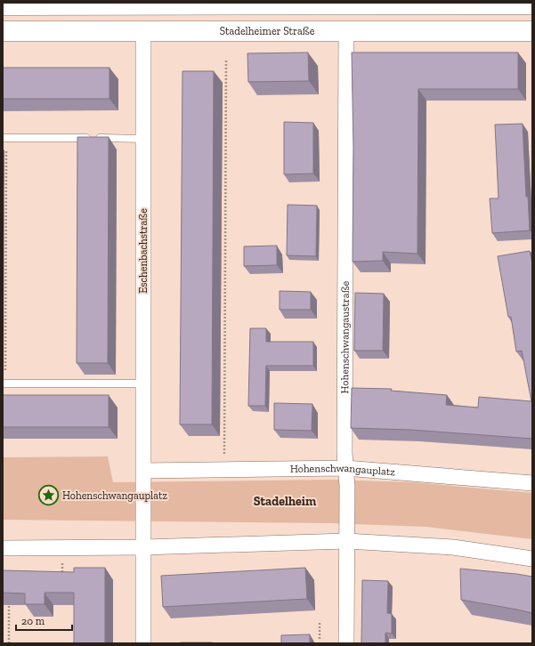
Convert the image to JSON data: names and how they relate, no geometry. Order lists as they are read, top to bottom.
{
  "streets": {
    "main road": ["Stadelheimer Straße"],
    "street": ["Eschenbachstraße", "Hohenschwangaustraße", "Hohenschwangauplatz"]
  },
  "crossings": [
    ["Stadelheimer Straße", "Eschenbachstraße"],
    ["Stadelheimer Straße", "Hohenschwangaustraße"],
    ["Eschenbachstraße", "Hohenschwangauplatz"],
    ["Hohenschwangaustraße", "Hohenschwangauplatz"]
  ],
  "districts": ["Stadelheim"],
  "places": {
    "place": ["Hohenschwangauplatz"]
  },
  "scale_bar": "20 m"
}
